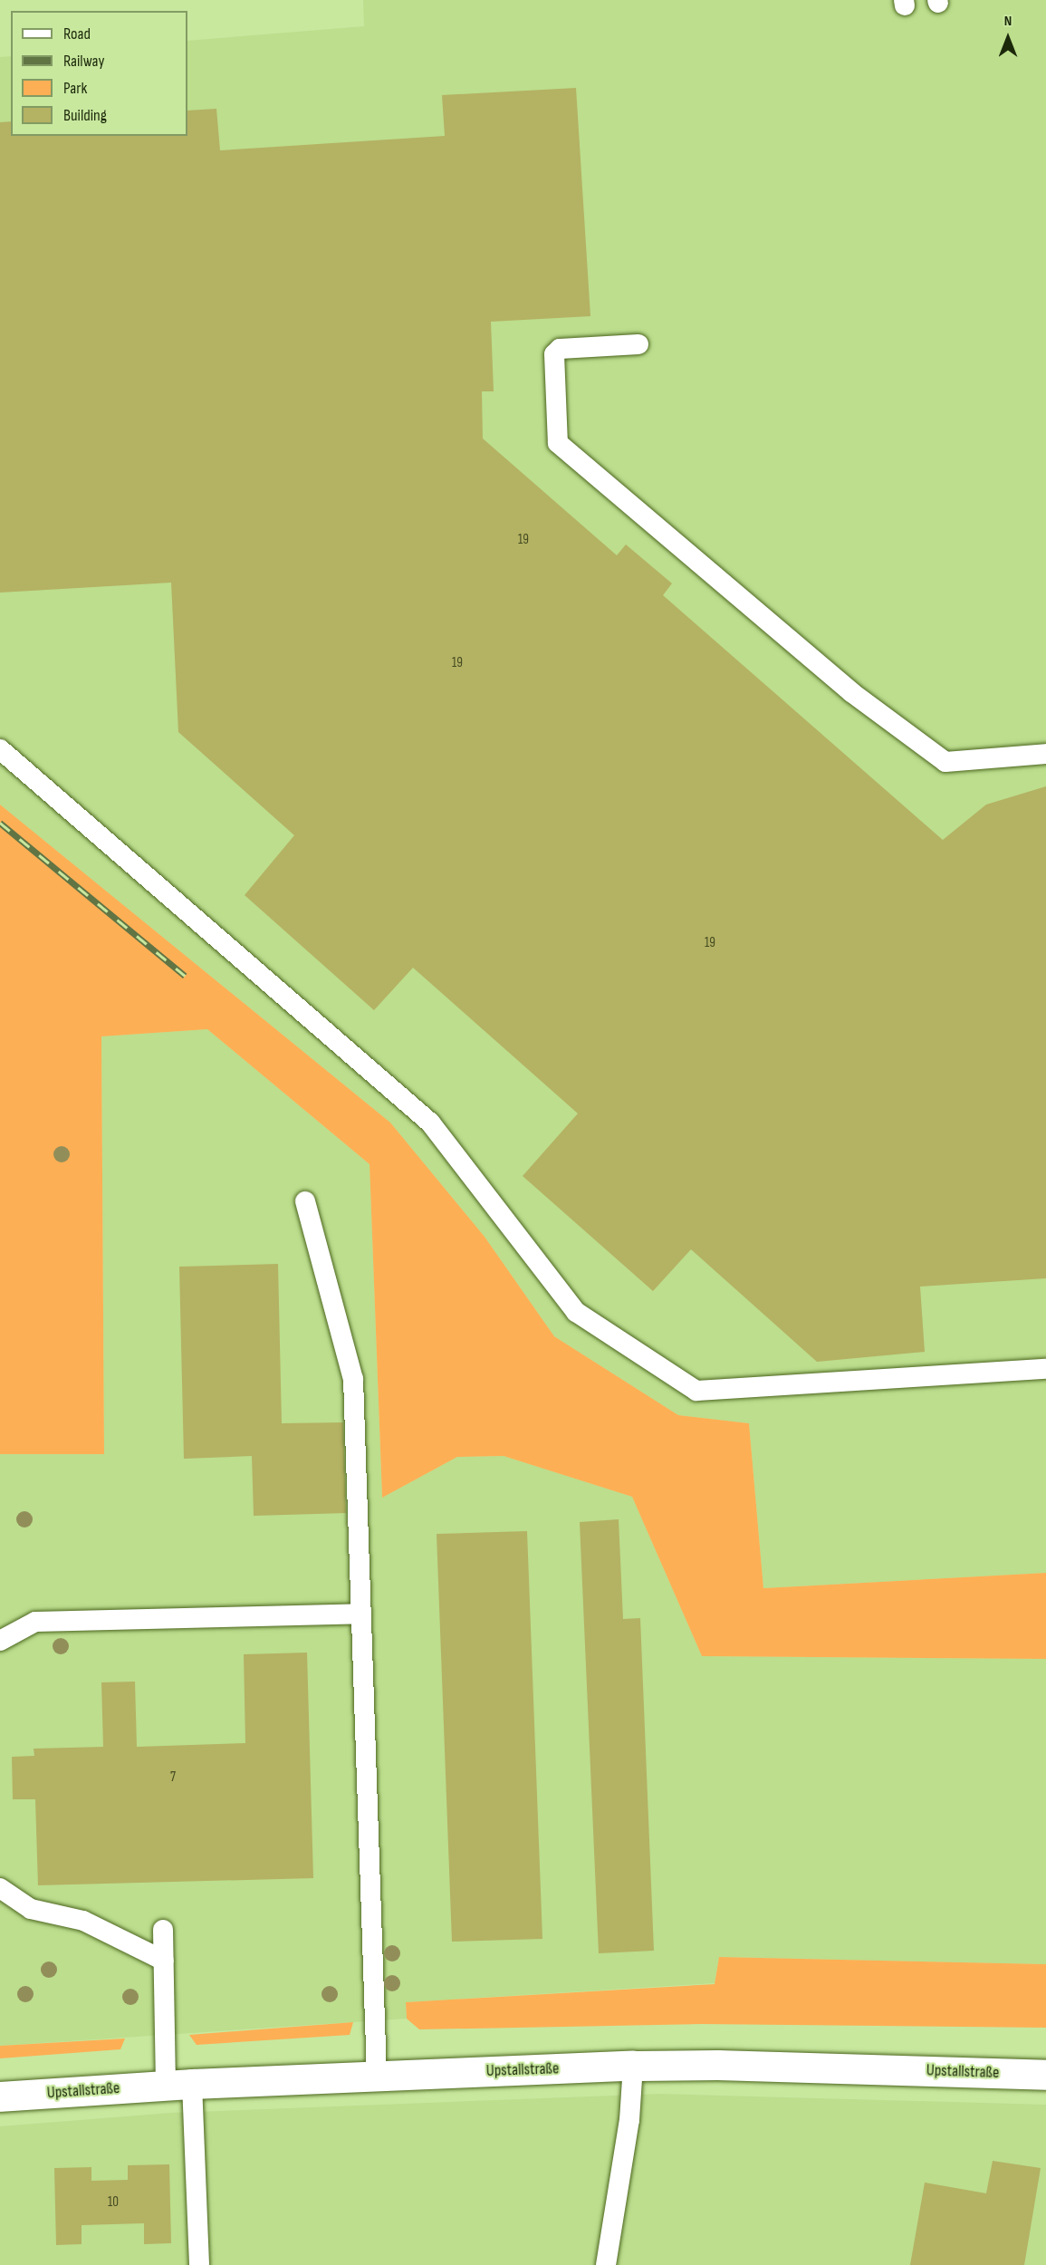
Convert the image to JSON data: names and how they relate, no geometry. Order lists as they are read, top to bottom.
{
  "streets": {
    "street": ["Upstallstraße"]
  },
  "house_numbers": [
    "19",
    "19",
    "19",
    "7",
    "10"
  ],
  "legend": [
    "Road",
    "Railway",
    "Park",
    "Building"
  ],
  "north": "top"
}
